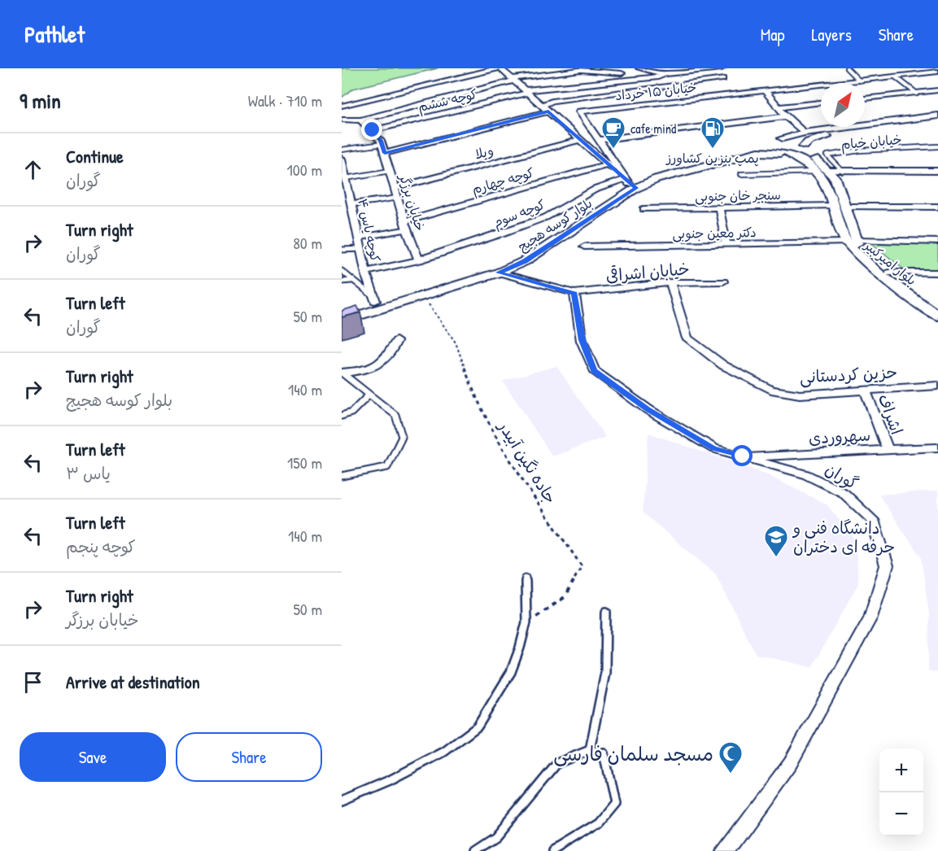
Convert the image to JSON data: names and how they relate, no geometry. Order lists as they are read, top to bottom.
{
  "streets": {
    "street": [
      "خیابان ۱۵ خرداد",
      "کوچه ششم",
      "ویلا",
      "کوچه چهارم",
      "سنجر خان جنوبی",
      "خیابان برزگر",
      "کوچه سوم",
      "بلوار کوسه هجیج",
      "کوچه یاس ۴",
      "دکتر معین جنوبی",
      "بلوار امیرکبیر",
      "خیابان اشراقی",
      "حزین کردستانی",
      "اشراف",
      "سهروردی",
      "گوران"
    ],
    "lane": ["خیابان خیام"],
    "path": ["جاده نگین آبیدر"]
  },
  "crossings": [
    ["خیابان ۱۵ خرداد", "کوچه سوم"],
    ["خیابان ۱۵ خرداد", "بلوار کوسه هجیج"],
    ["کوچه ششم", "خیابان برزگر"],
    ["ویلا", "خیابان برزگر"],
    ["کوچه چهارم", "خیابان برزگر"],
    ["سنجر خان جنوبی", "بلوار امیرکبیر"],
    ["خیابان برزگر", "کوچه سوم"],
    ["کوچه سوم", "بلوار کوسه هجیج"],
    ["کوچه سوم", "کوچه یاس ۴"],
    ["بلوار کوسه هجیج", "کوچه یاس ۴"],
    ["بلوار کوسه هجیج", "بلوار امیرکبیر"],
    ["بلوار کوسه هجیج", "جاده نگین آبیدر"],
    ["دکتر معین جنوبی", "بلوار امیرکبیر"],
    ["خیابان اشراقی", "حزین کردستانی"],
    ["خیابان اشراقی", "گوران"],
    ["حزین کردستانی", "اشراف"],
    ["اشراف", "سهروردی"],
    ["سهروردی", "گوران"]
  ],
  "places": {
    "cafe": ["cafe mind"],
    "fuel station": ["پمپ بنزین کشاورز"],
    "school or university": ["دانشگاه فنی و حرفه ای دختران"],
    "mosque": ["مسجد سلمان فارسی"]
  },
  "north": "top right",
  "page": {
    "header": "Pathlet",
    "nav": ["Map", "Layers", "Share"],
    "heading": ["9 min", "Walk · 710 m"],
    "list": [
      ["Continue", "گوران", "100 m"],
      ["Turn right", "گوران", "80 m"],
      ["Turn left", "گوران", "50 m"],
      ["Turn right", "بلوار کوسه هجیج", "140 m"],
      ["Turn left", "یاس ۳", "150 m"],
      ["Turn left", "کوچه پنجم", "140 m"],
      ["Turn right", "خیابان برزگر", "50 m"],
      "Arrive at destination"
    ],
    "buttons": ["Save", "Share"],
    "map_buttons": ["+", "−"]
  }
}
